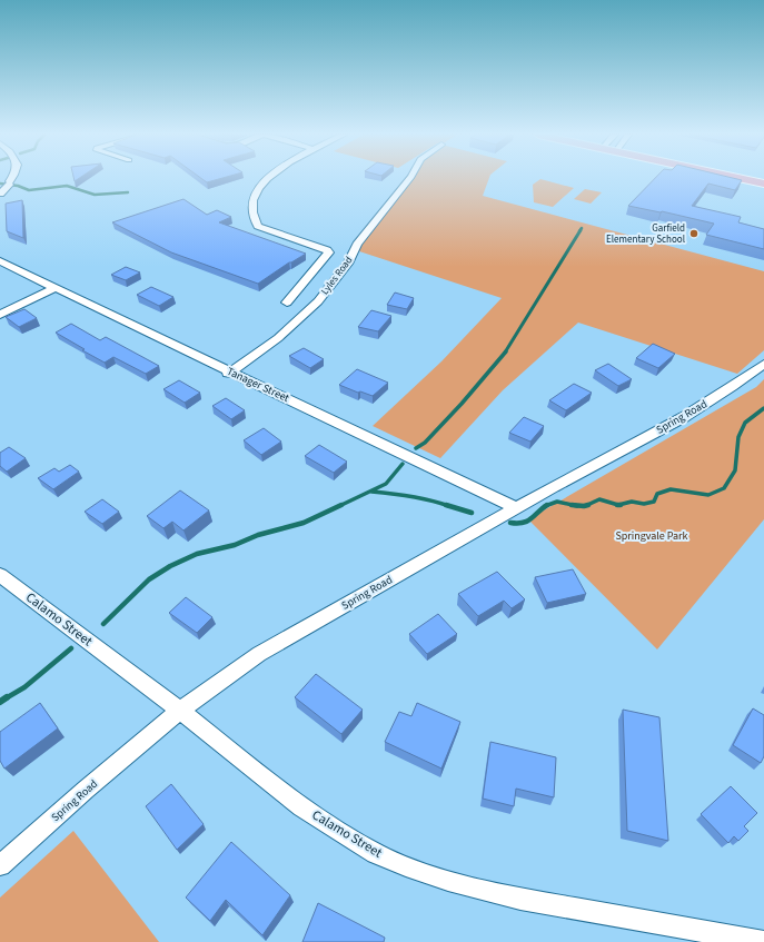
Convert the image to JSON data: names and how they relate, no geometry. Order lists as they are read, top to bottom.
{
  "streets": {
    "street": [
      "Lyles Road",
      "Tanager Street",
      "Spring Road",
      "Calamo Street"
    ]
  },
  "crossings": [
    ["Lyles Road", "Tanager Street"],
    ["Tanager Street", "Spring Road"],
    ["Spring Road", "Calamo Street"]
  ],
  "parks": ["Springvale Park"],
  "places": ["Garfield Elementary School"]
}
